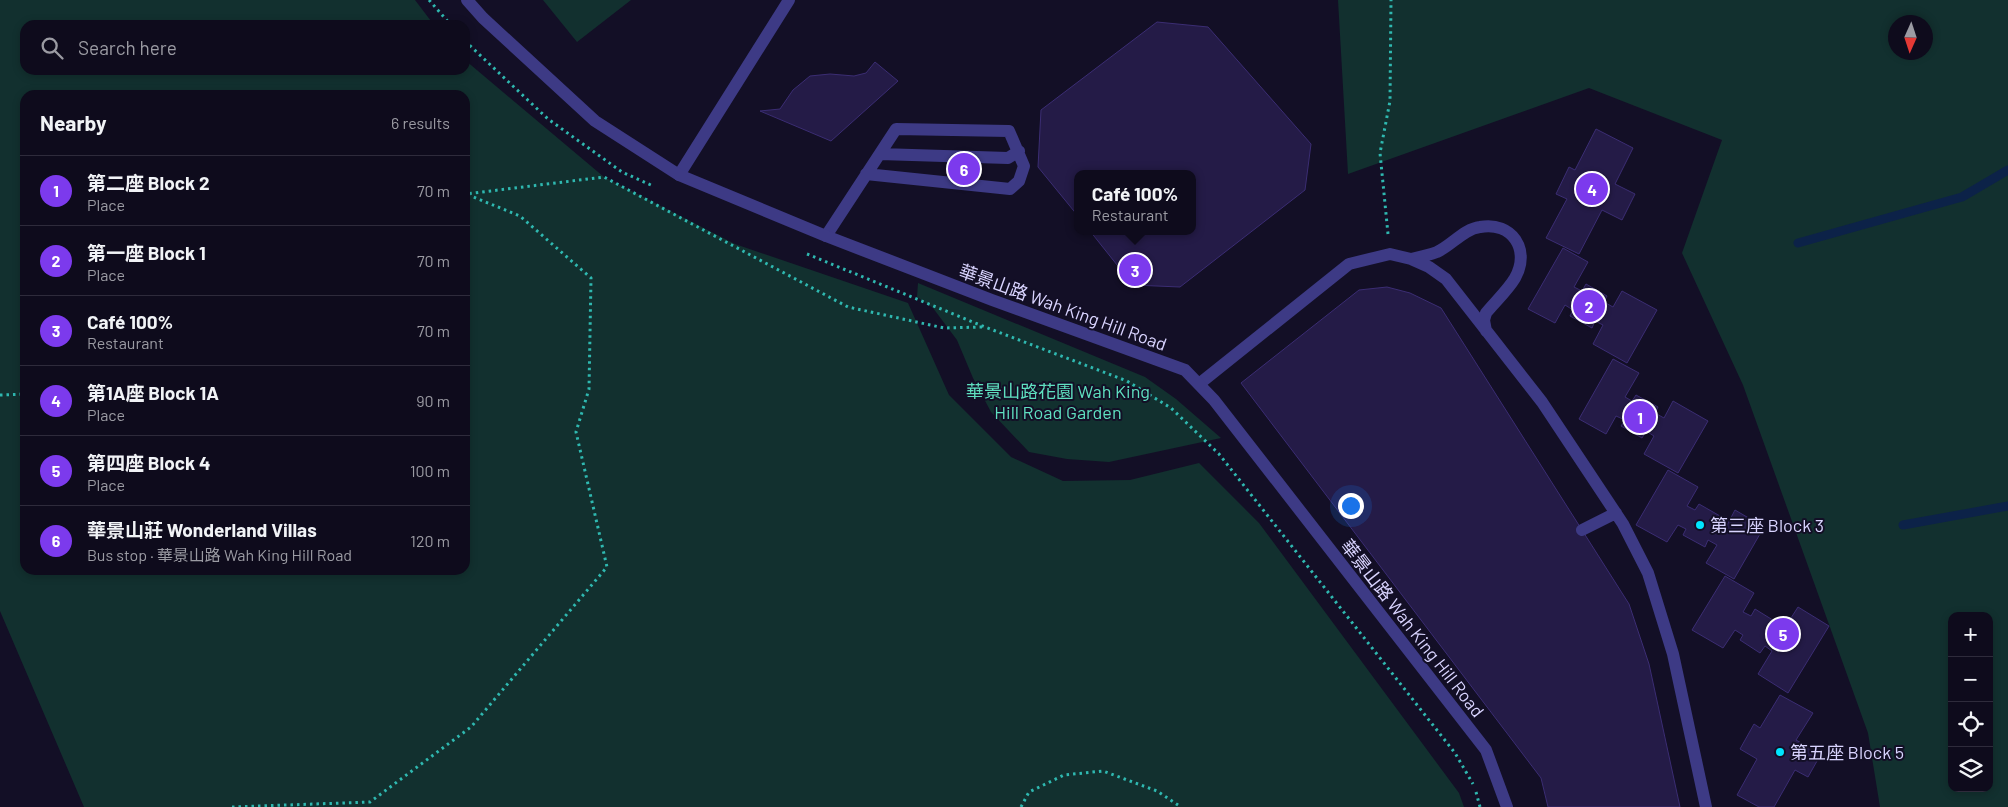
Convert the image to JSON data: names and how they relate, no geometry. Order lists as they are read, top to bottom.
{
  "streets": {
    "street": ["華景山路 Wah King Hill Road"]
  },
  "parks": ["華景山路花園 Wah King Hill Road Garden"],
  "places": ["第三座 Block 3", "第五座 Block 5"],
  "north": "bottom",
  "page": {
    "search": "Search here",
    "heading": ["Nearby", "6 results"],
    "pins": [
      "6",
      "4",
      "3",
      "2",
      "1",
      "5"
    ],
    "list": [
      {
        "mark": "1",
        "name": "第二座 Block 2",
        "note": "Place",
        "value": "70 m"
      },
      {
        "mark": "2",
        "name": "第一座 Block 1",
        "note": "Place",
        "value": "70 m"
      },
      {
        "mark": "3",
        "name": "Café 100%",
        "note": "Restaurant",
        "value": "70 m"
      },
      {
        "mark": "4",
        "name": "第1A座 Block 1A",
        "note": "Place",
        "value": "90 m"
      },
      {
        "mark": "5",
        "name": "第四座 Block 4",
        "note": "Place",
        "value": "100 m"
      },
      {
        "mark": "6",
        "name": "華景山莊 Wonderland Villas",
        "note": "Bus stop · 華景山路 Wah King Hill Road",
        "value": "120 m"
      }
    ],
    "popup": ["Café 100%", "Restaurant"],
    "map_buttons": ["+", "−"]
  }
}
